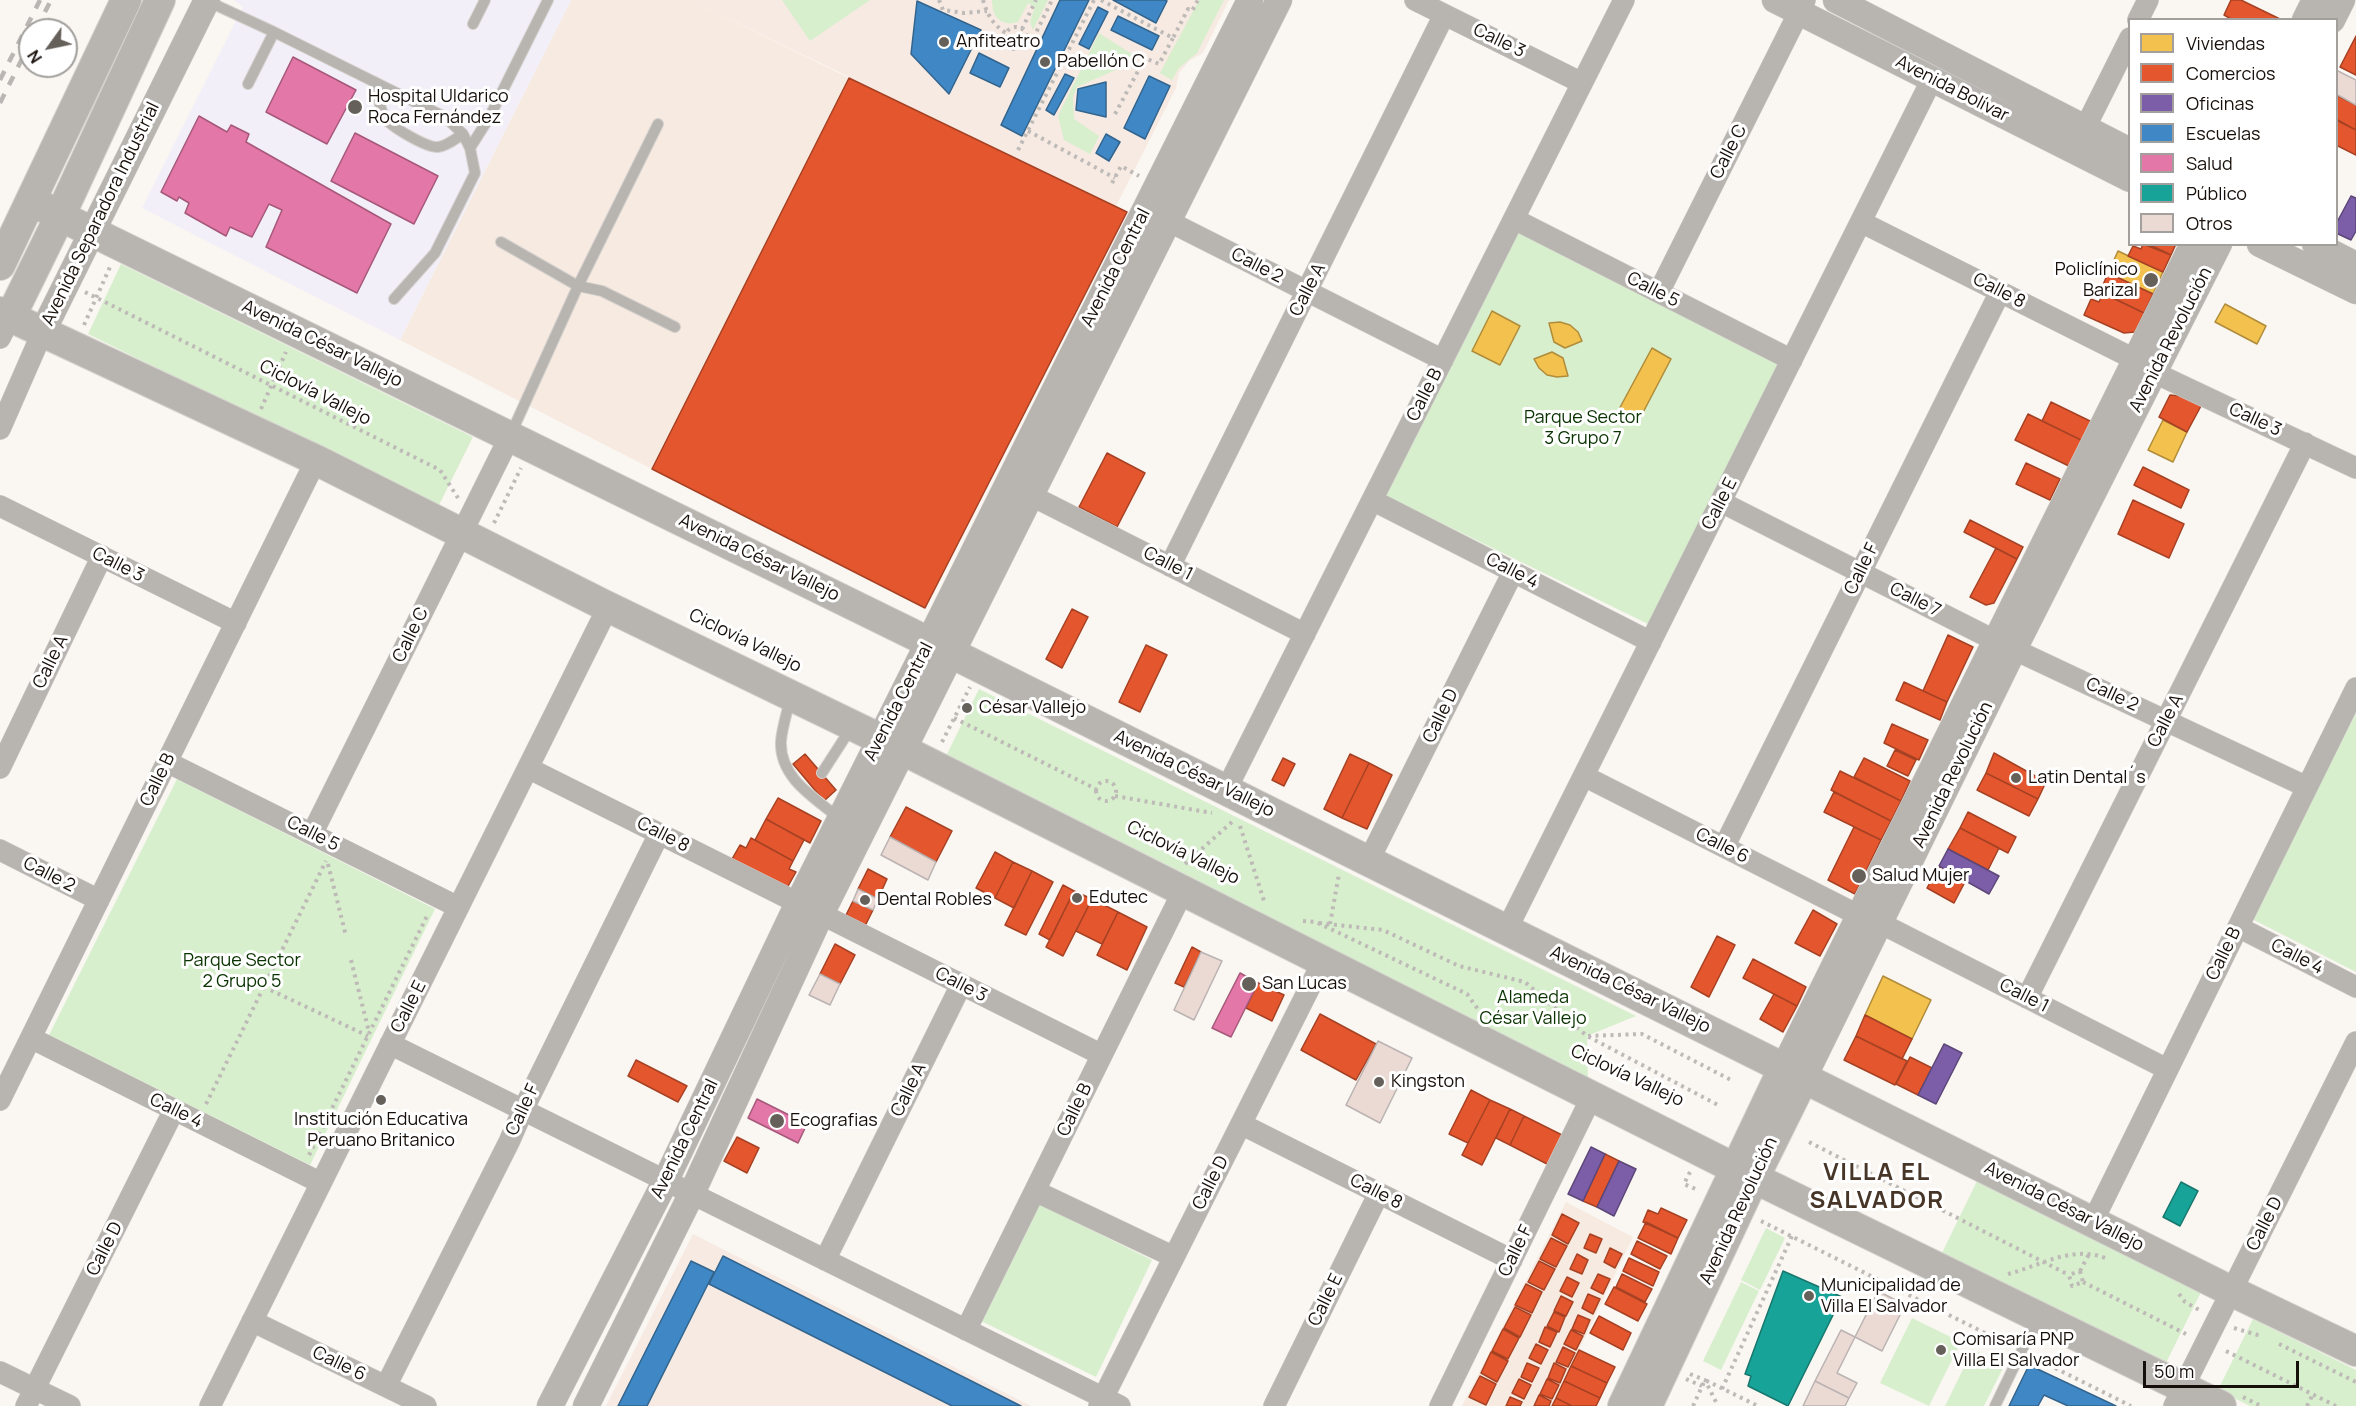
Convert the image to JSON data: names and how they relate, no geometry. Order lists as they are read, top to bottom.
{
  "streets": {
    "main road": ["Avenida Separadora Industrial", "Avenida Revolución", "Avenida César Vallejo"],
    "street": [
      "Calle 3",
      "Avenida Bolívar",
      "Calle C",
      "Calle 2",
      "Avenida Central",
      "Calle A",
      "Calle 5",
      "Calle 8",
      "Calle B",
      "Calle E",
      "Calle 1",
      "Calle F",
      "Calle 4",
      "Calle 7",
      "Calle D",
      "Calle 6"
    ],
    "path": ["Ciclovía Vallejo"]
  },
  "crossings": [
    ["Calle 3", "Avenida Central"],
    ["Calle 3", "Calle A"],
    ["Calle 3", "Calle 8"],
    ["Calle 3", "Avenida Revolución"],
    ["Calle 3", "Calle B"],
    ["Avenida Bolívar", "Calle C"],
    ["Avenida Bolívar", "Calle E"],
    ["Calle C", "Calle 5"],
    ["Calle C", "Avenida César Vallejo"],
    ["Calle C", "Ciclovía Vallejo"],
    ["Avenida Separadora Industrial", "Avenida César Vallejo"],
    ["Avenida Separadora Industrial", "Ciclovía Vallejo"],
    ["Calle 2", "Avenida Central"],
    ["Calle 2", "Calle A"],
    ["Calle 2", "Avenida Revolución"],
    ["Calle 2", "Calle B"],
    ["Calle 2", "Calle 7"],
    ["Avenida Central", "Calle 8"],
    ["Avenida Central", "Avenida César Vallejo"],
    ["Avenida Central", "Calle 1"],
    ["Calle A", "Calle 1"],
    ["Calle 5", "Calle B"],
    ["Calle 5", "Calle E"],
    ["Calle 8", "Avenida Revolución"],
    ["Calle 8", "Calle E"],
    ["Calle 8", "Calle F"],
    ["Calle 8", "Calle D"],
    ["Avenida Revolución", "Avenida César Vallejo"],
    ["Avenida Revolución", "Calle 1"],
    ["Avenida Revolución", "Calle 7"],
    ["Avenida Revolución", "Calle 6"],
    ["Avenida César Vallejo", "Calle B"],
    ["Avenida César Vallejo", "Calle E"],
    ["Avenida César Vallejo", "Calle D"],
    ["Calle B", "Calle 1"],
    ["Calle B", "Calle 4"],
    ["Calle E", "Calle 4"],
    ["Calle E", "Calle 7"],
    ["Calle E", "Calle 6"],
    ["Calle 1", "Calle 6"],
    ["Calle F", "Calle 7"],
    ["Calle F", "Calle 6"],
    ["Calle 4", "Calle D"]
  ],
  "districts": ["VILLA EL SALVADOR"],
  "parks": ["Parque Sector 3 Grupo 7", "Parque Sector 2 Grupo 5", "Alameda César Vallejo"],
  "places": [
    "Anfiteatro",
    "Pabellón C",
    "Hospital Uldarico Roca Fernández",
    "Policlínico Barizal",
    "César Vallejo",
    "Latin Dental´s",
    "Salud Mujer",
    "Edutec",
    "Dental Robles",
    "San Lucas",
    "Kingston",
    "Institución Educativa Peruano Britanico",
    "Ecografias",
    "Municipalidad de Villa El Salvador",
    "Comisaría PNP Villa El Salvador"
  ],
  "legend": [
    "Viviendas",
    "Comercios",
    "Oficinas",
    "Escuelas",
    "Salud",
    "Público",
    "Otros"
  ],
  "scale_bar": "50 m",
  "north": "bottom left"
}
